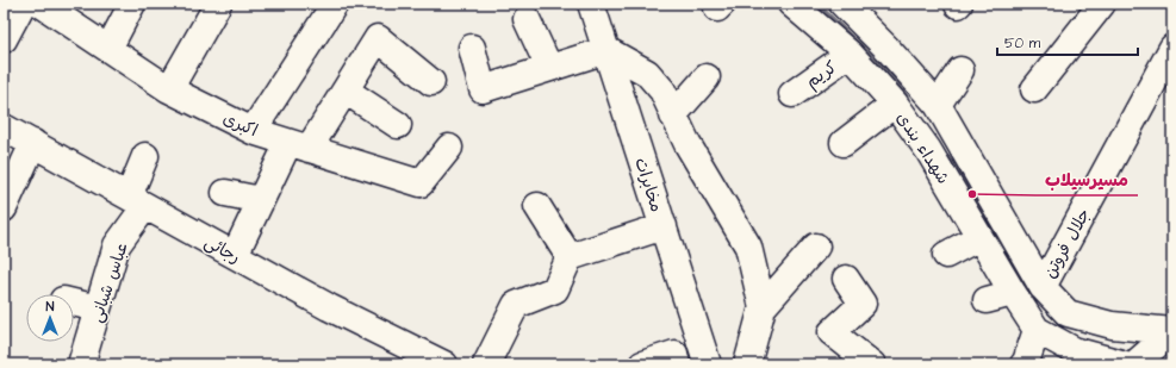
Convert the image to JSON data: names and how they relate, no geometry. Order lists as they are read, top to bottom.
{
  "streets": {
    "street": [
      "کریم",
      "اکبری",
      "شهداء بندی",
      "مخابرات",
      "جلال فروتن",
      "رجائی",
      "عباس شبانی"
    ]
  },
  "crossings": [
    ["کریم", "شهداء بندی"],
    ["شهداء بندی", "جلال فروتن"],
    ["رجائی", "عباس شبانی"]
  ],
  "places": ["مسیرسیلاب"],
  "scale_bar": "50 m",
  "north": "top"
}
